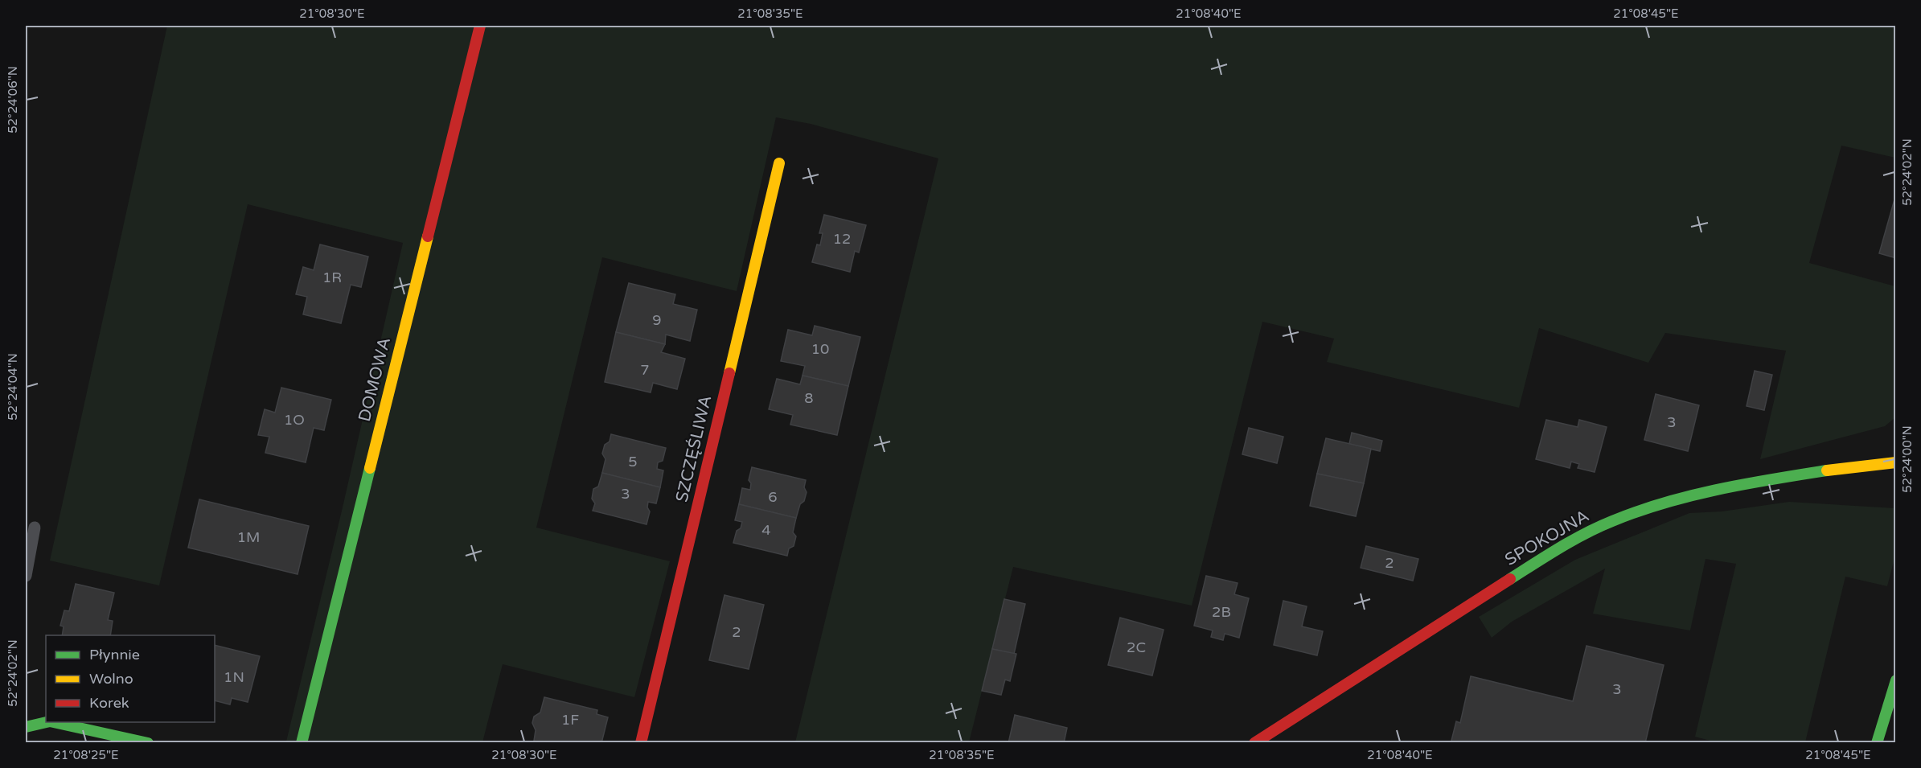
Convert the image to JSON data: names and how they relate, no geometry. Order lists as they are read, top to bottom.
{
  "streets": {
    "street": ["DOMOWA", "SZCZĘŚLIWA", "SPOKOJNA"]
  },
  "house_numbers": [
    "12",
    "1R",
    "9",
    "10",
    "7",
    "8",
    "1O",
    "3",
    "5",
    "3",
    "6",
    "4",
    "1M",
    "2",
    "2B",
    "2",
    "2C",
    "1N",
    "3",
    "1F"
  ],
  "legend": ["Płynnie", "Wolno", "Korek"],
  "coordinates": [
    "21°08'30\"E",
    "21°08'35\"E",
    "21°08'40\"E",
    "21°08'45\"E",
    "52°24'06\"N",
    "52°24'02\"N",
    "52°24'04\"N",
    "52°24'00\"N",
    "21°08'25\"E"
  ]
}
